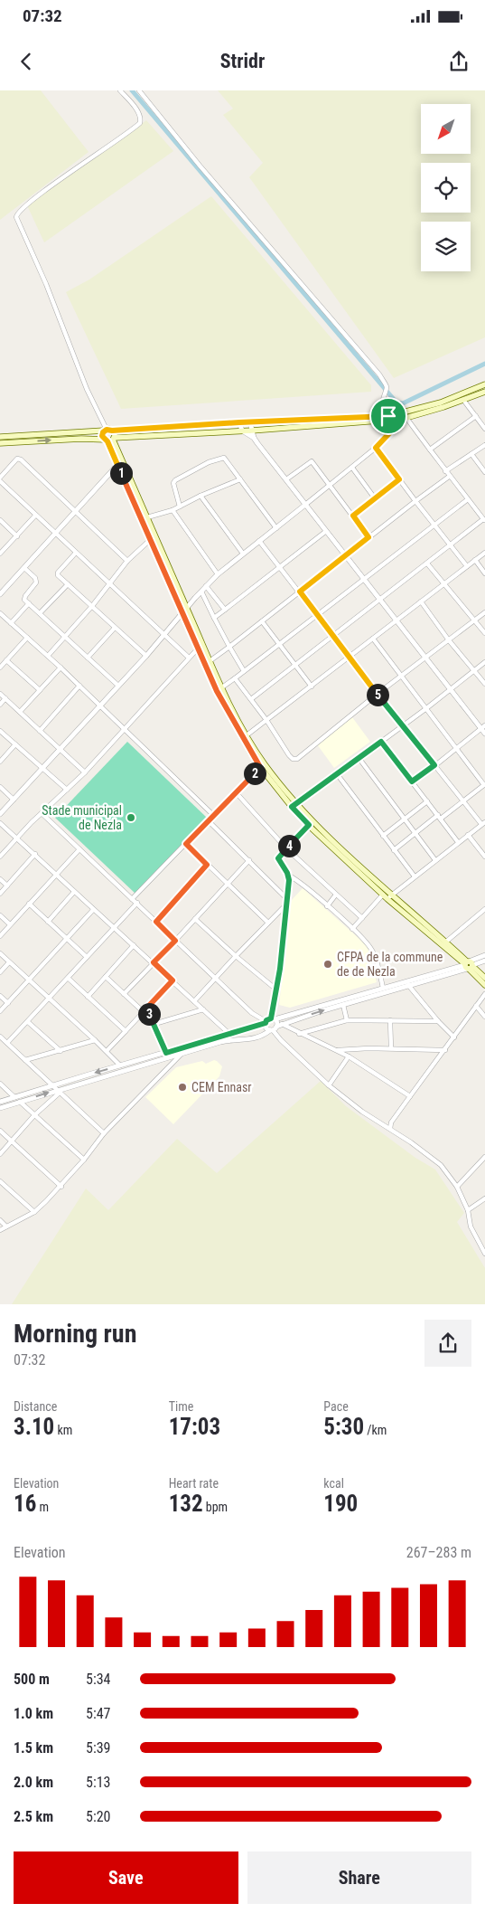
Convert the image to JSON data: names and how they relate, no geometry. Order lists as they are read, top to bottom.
{
  "places": ["Stade municipal de Nezla", "CFPA de la commune de de Nezla", "CEM Ennasr"],
  "north": "bottom left",
  "page": {
    "status": "07:32",
    "header": "Stridr",
    "pins": [
      "1",
      "5",
      "2",
      "4",
      "3"
    ],
    "heading": ["Morning run", "07:32"],
    "stats": [
      ["Distance", "3.10 km"],
      ["Time", "17:03"],
      ["Pace", "5:30 /km"],
      ["Elevation", "16 m"],
      ["Heart rate", "132 bpm"],
      ["kcal", "190"]
    ],
    "chart": ["Elevation", "267–283 m"],
    "list": [
      {
        "name": "500 m",
        "note": "5:34"
      },
      {
        "name": "1.0 km",
        "note": "5:47"
      },
      {
        "name": "1.5 km",
        "note": "5:39"
      },
      {
        "name": "2.0 km",
        "note": "5:13"
      },
      {
        "name": "2.5 km",
        "note": "5:20"
      }
    ],
    "buttons": ["Save", "Share"]
  }
}
